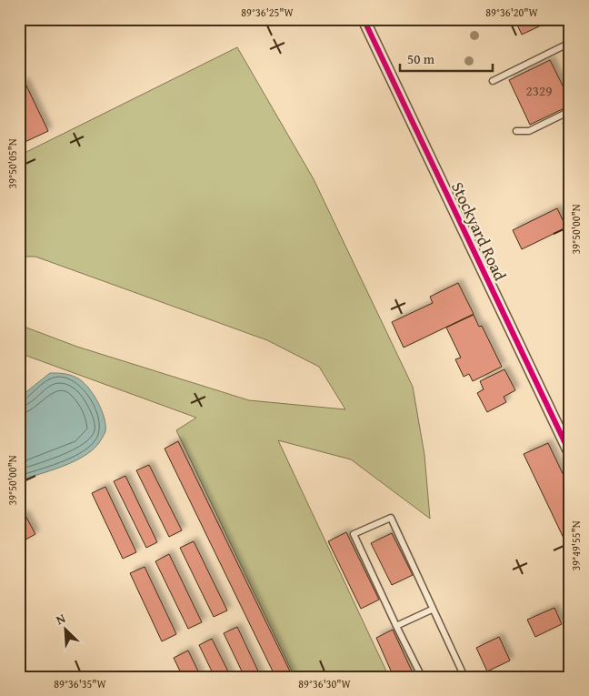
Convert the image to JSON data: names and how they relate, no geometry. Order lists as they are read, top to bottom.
{
  "streets": {
    "street": ["Stockyard Road"]
  },
  "house_numbers": ["2329"],
  "scale_bar": "50 m",
  "north": "top left",
  "coordinates": [
    "89°36'25\"W",
    "89°36'20\"W",
    "39°50'05\"N",
    "39°50'00\"N",
    "39°49'55\"N",
    "89°36'35\"W",
    "89°36'30\"W"
  ]
}
